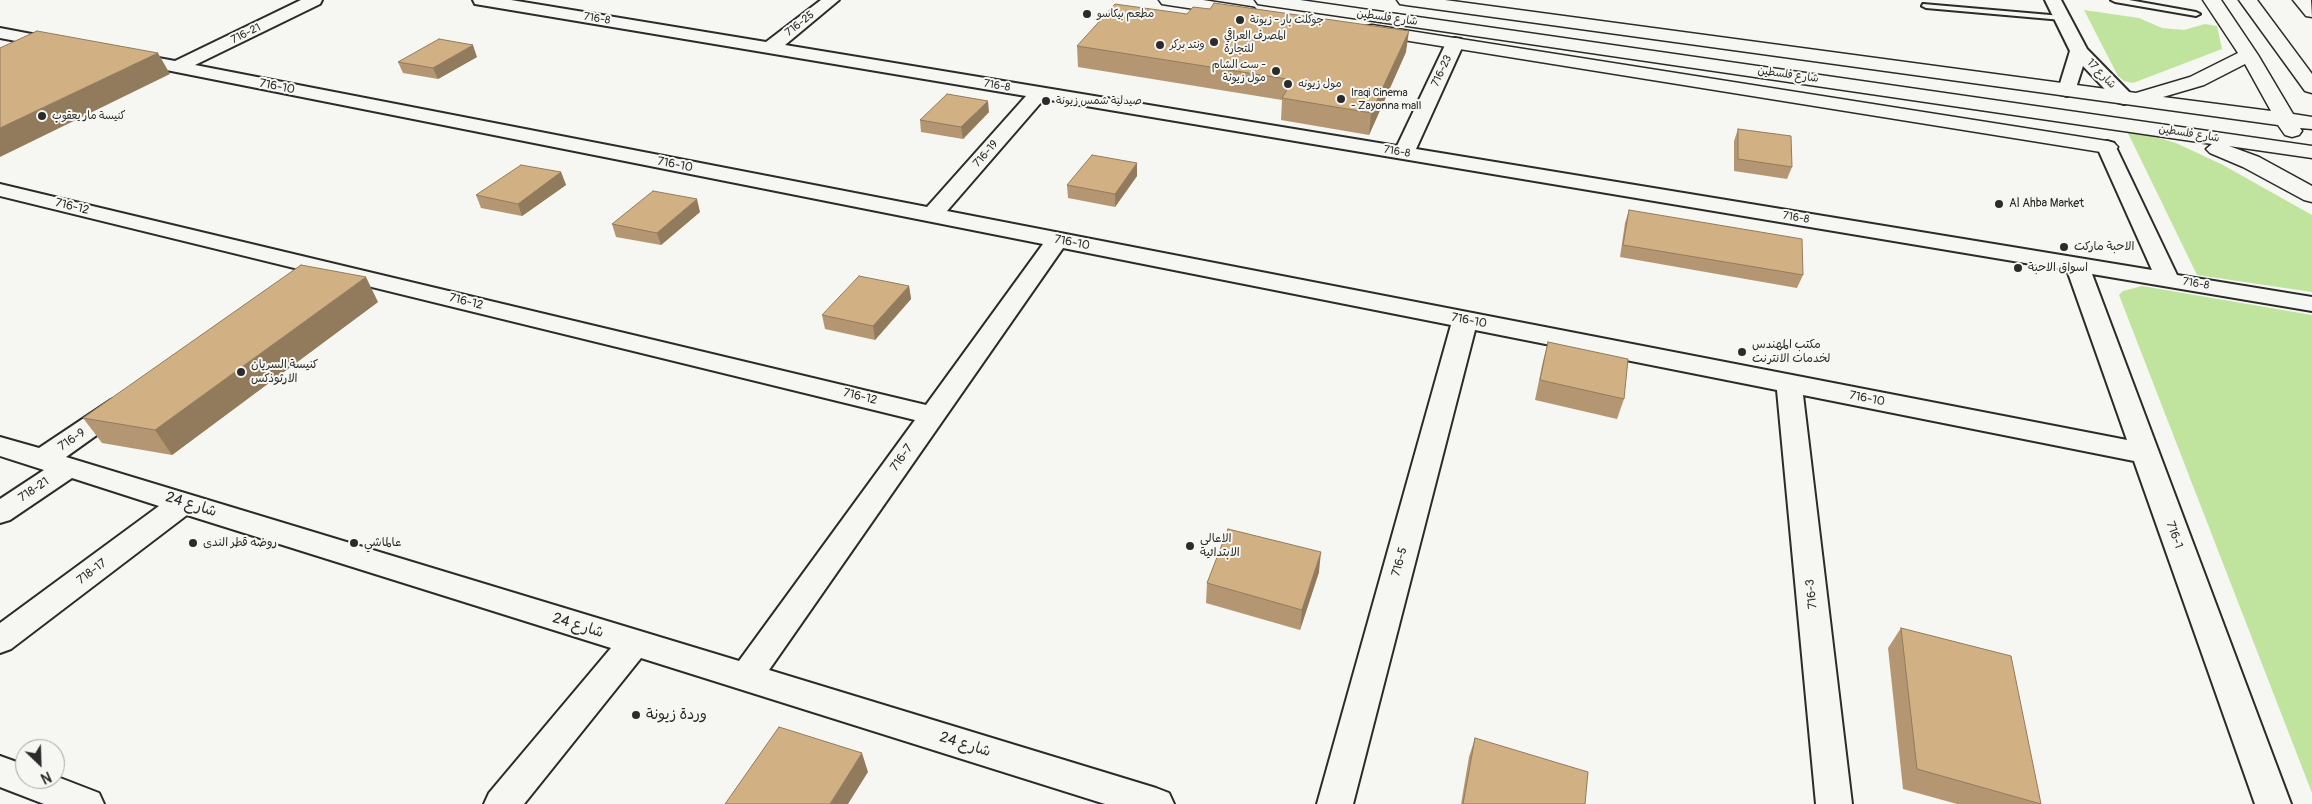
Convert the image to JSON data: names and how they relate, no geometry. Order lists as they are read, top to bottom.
{
  "streets": {
    "main road": ["شارع فلسطين"],
    "street": [
      "716-8",
      "716-25",
      "716-21",
      "716-23",
      "شارع 17",
      "716-10",
      "716-19",
      "716-12",
      "716-9",
      "716-7",
      "718-21",
      "شارع 24",
      "716-1",
      "716-5",
      "718-17",
      "716-3"
    ]
  },
  "crossings": [
    ["شارع فلسطين", "شارع 17"],
    ["716-8", "716-25"],
    ["716-8", "716-23"],
    ["716-8", "716-19"],
    ["716-8", "716-1"],
    ["716-21", "716-10"],
    ["716-10", "716-19"],
    ["716-10", "716-7"],
    ["716-10", "716-1"],
    ["716-10", "716-5"],
    ["716-10", "716-3"],
    ["716-12", "716-7"],
    ["716-9", "718-21"],
    ["716-9", "شارع 24"],
    ["716-7", "شارع 24"],
    ["718-21", "شارع 24"],
    ["شارع 24", "718-17"]
  ],
  "places": [
    "مطعم بيكاسو",
    "جوكلت بار - زيونة",
    "المصرف العراقي للتجارة",
    "ونتد بركر",
    "ست الشام - مول زيونة",
    "مول زيونه",
    "Iraqi Cinema - Zayonna mall",
    "صيدلية شمس زيونة",
    "كنيسة مار يعقوب",
    "Al Ahba Market",
    "الاحبة ماركت",
    "اسواق الاحبة",
    "مكتب المهندس لخدمات الانترنت",
    "كنيسة السريان الارثوذكس",
    "روضه قطر الندى",
    "عالماشي",
    "الاعالي الابتدائية",
    "وردة زيونة"
  ],
  "north": "bottom right"
}
